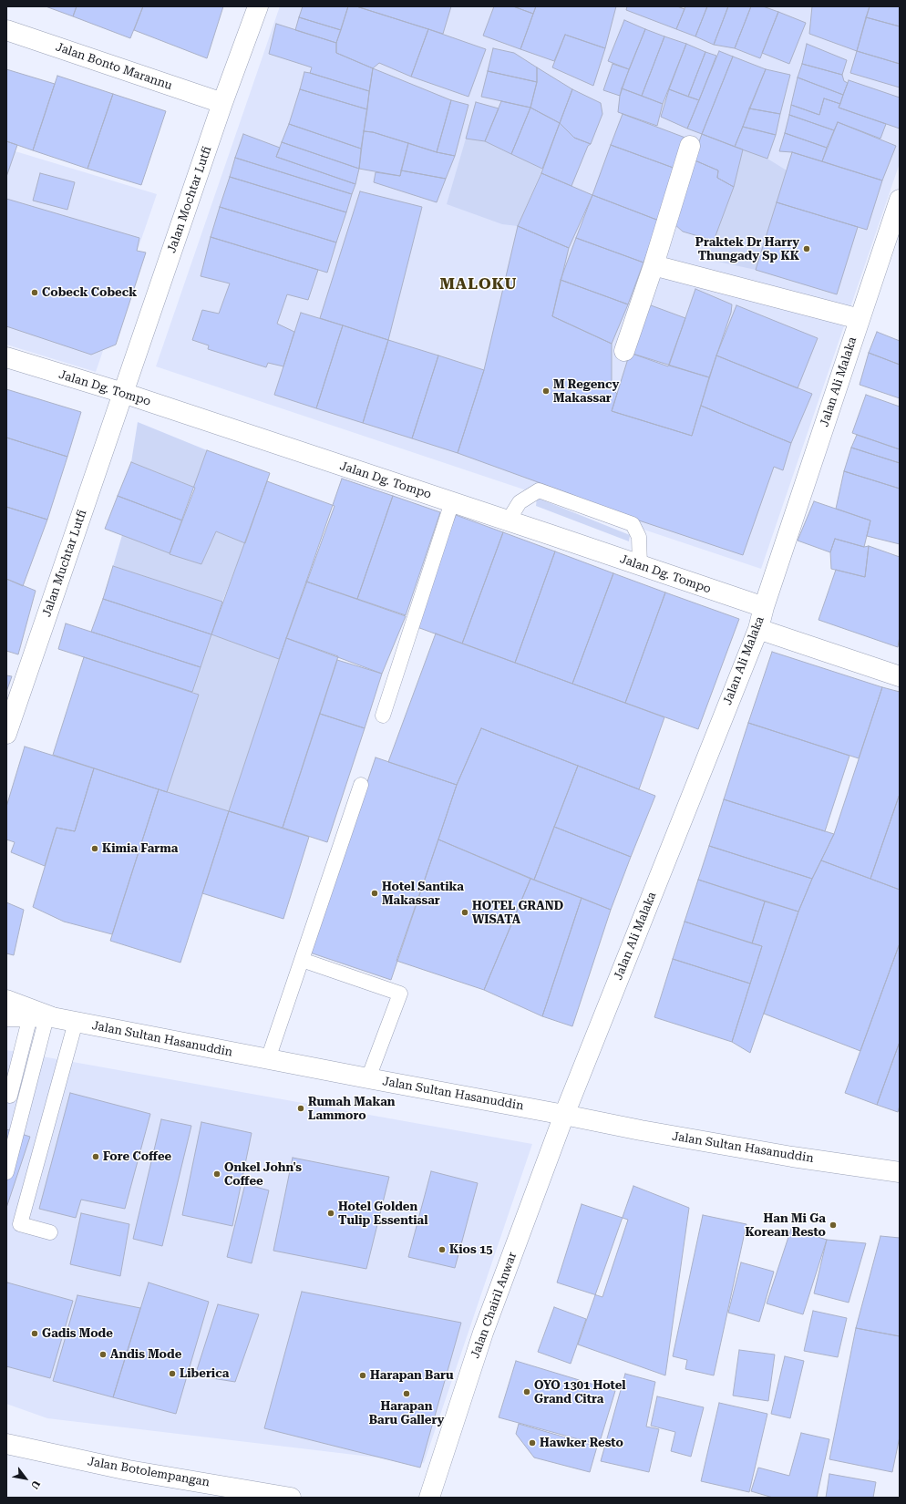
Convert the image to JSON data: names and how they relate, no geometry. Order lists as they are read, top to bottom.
{
  "streets": {
    "street": [
      "Jalan Bonto Marannu",
      "Jalan Mochtar Lutfi",
      "Jalan Ali Malaka",
      "Jalan Dg. Tompo",
      "Jalan Muchtar Lutfi",
      "Jalan Sultan Hasanuddin",
      "Jalan Chairil Anwar",
      "Jalan Botolempangan"
    ]
  },
  "crossings": [
    ["Jalan Bonto Marannu", "Jalan Mochtar Lutfi"],
    ["Jalan Mochtar Lutfi", "Jalan Dg. Tompo"],
    ["Jalan Mochtar Lutfi", "Jalan Muchtar Lutfi"],
    ["Jalan Ali Malaka", "Jalan Dg. Tompo"],
    ["Jalan Ali Malaka", "Jalan Sultan Hasanuddin"],
    ["Jalan Ali Malaka", "Jalan Chairil Anwar"],
    ["Jalan Dg. Tompo", "Jalan Muchtar Lutfi"],
    ["Jalan Sultan Hasanuddin", "Jalan Chairil Anwar"]
  ],
  "districts": ["MALOKU"],
  "places": [
    "Praktek Dr Harry Thungady Sp KK",
    "Cobeck Cobeck",
    "M Regency Makassar",
    "Kimia Farma",
    "Hotel Santika Makassar",
    "HOTEL GRAND WISATA",
    "Rumah Makan Lammoro",
    "Fore Coffee",
    "Onkel John's Coffee",
    "Hotel Golden Tulip Essential",
    "Han Mi Ga Korean Resto",
    "Kios 15",
    "Gadis Mode",
    "Andis Mode",
    "Liberica",
    "Harapan Baru",
    "OYO 1301 Hotel Grand Citra",
    "Harapan Baru Gallery",
    "Hawker Resto"
  ],
  "north": "bottom right"
}
